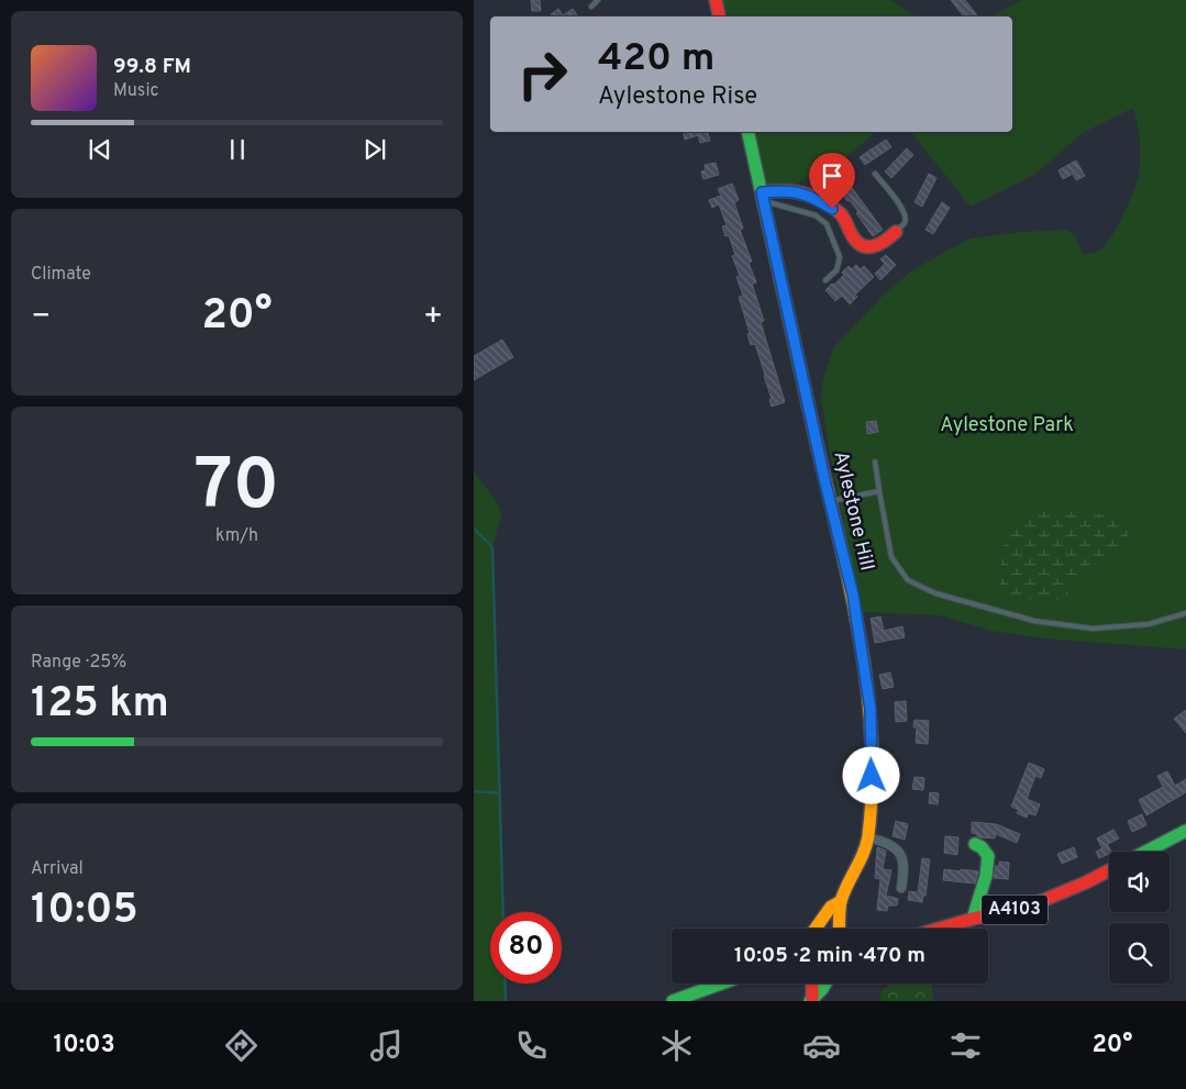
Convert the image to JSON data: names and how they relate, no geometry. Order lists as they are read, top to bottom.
{
  "streets": {
    "main road": ["Aylestone Hill", "A4103"]
  },
  "parks": ["Aylestone Park"],
  "page": {
    "turn": ["420 m", "Aylestone Rise"],
    "song": ["99.8 FM", "Music"],
    "tile": [
      "Climate",
      ["70", "km/h"],
      ["Range · 25%", "125 km"],
      ["Arrival", "10:05"]
    ],
    "heat": ["−", "20°", "+"],
    "limit": "80",
    "trip": "10:05 · 2 min · 470 m",
    "tabs": ["10:03", "20°"]
  }
}
